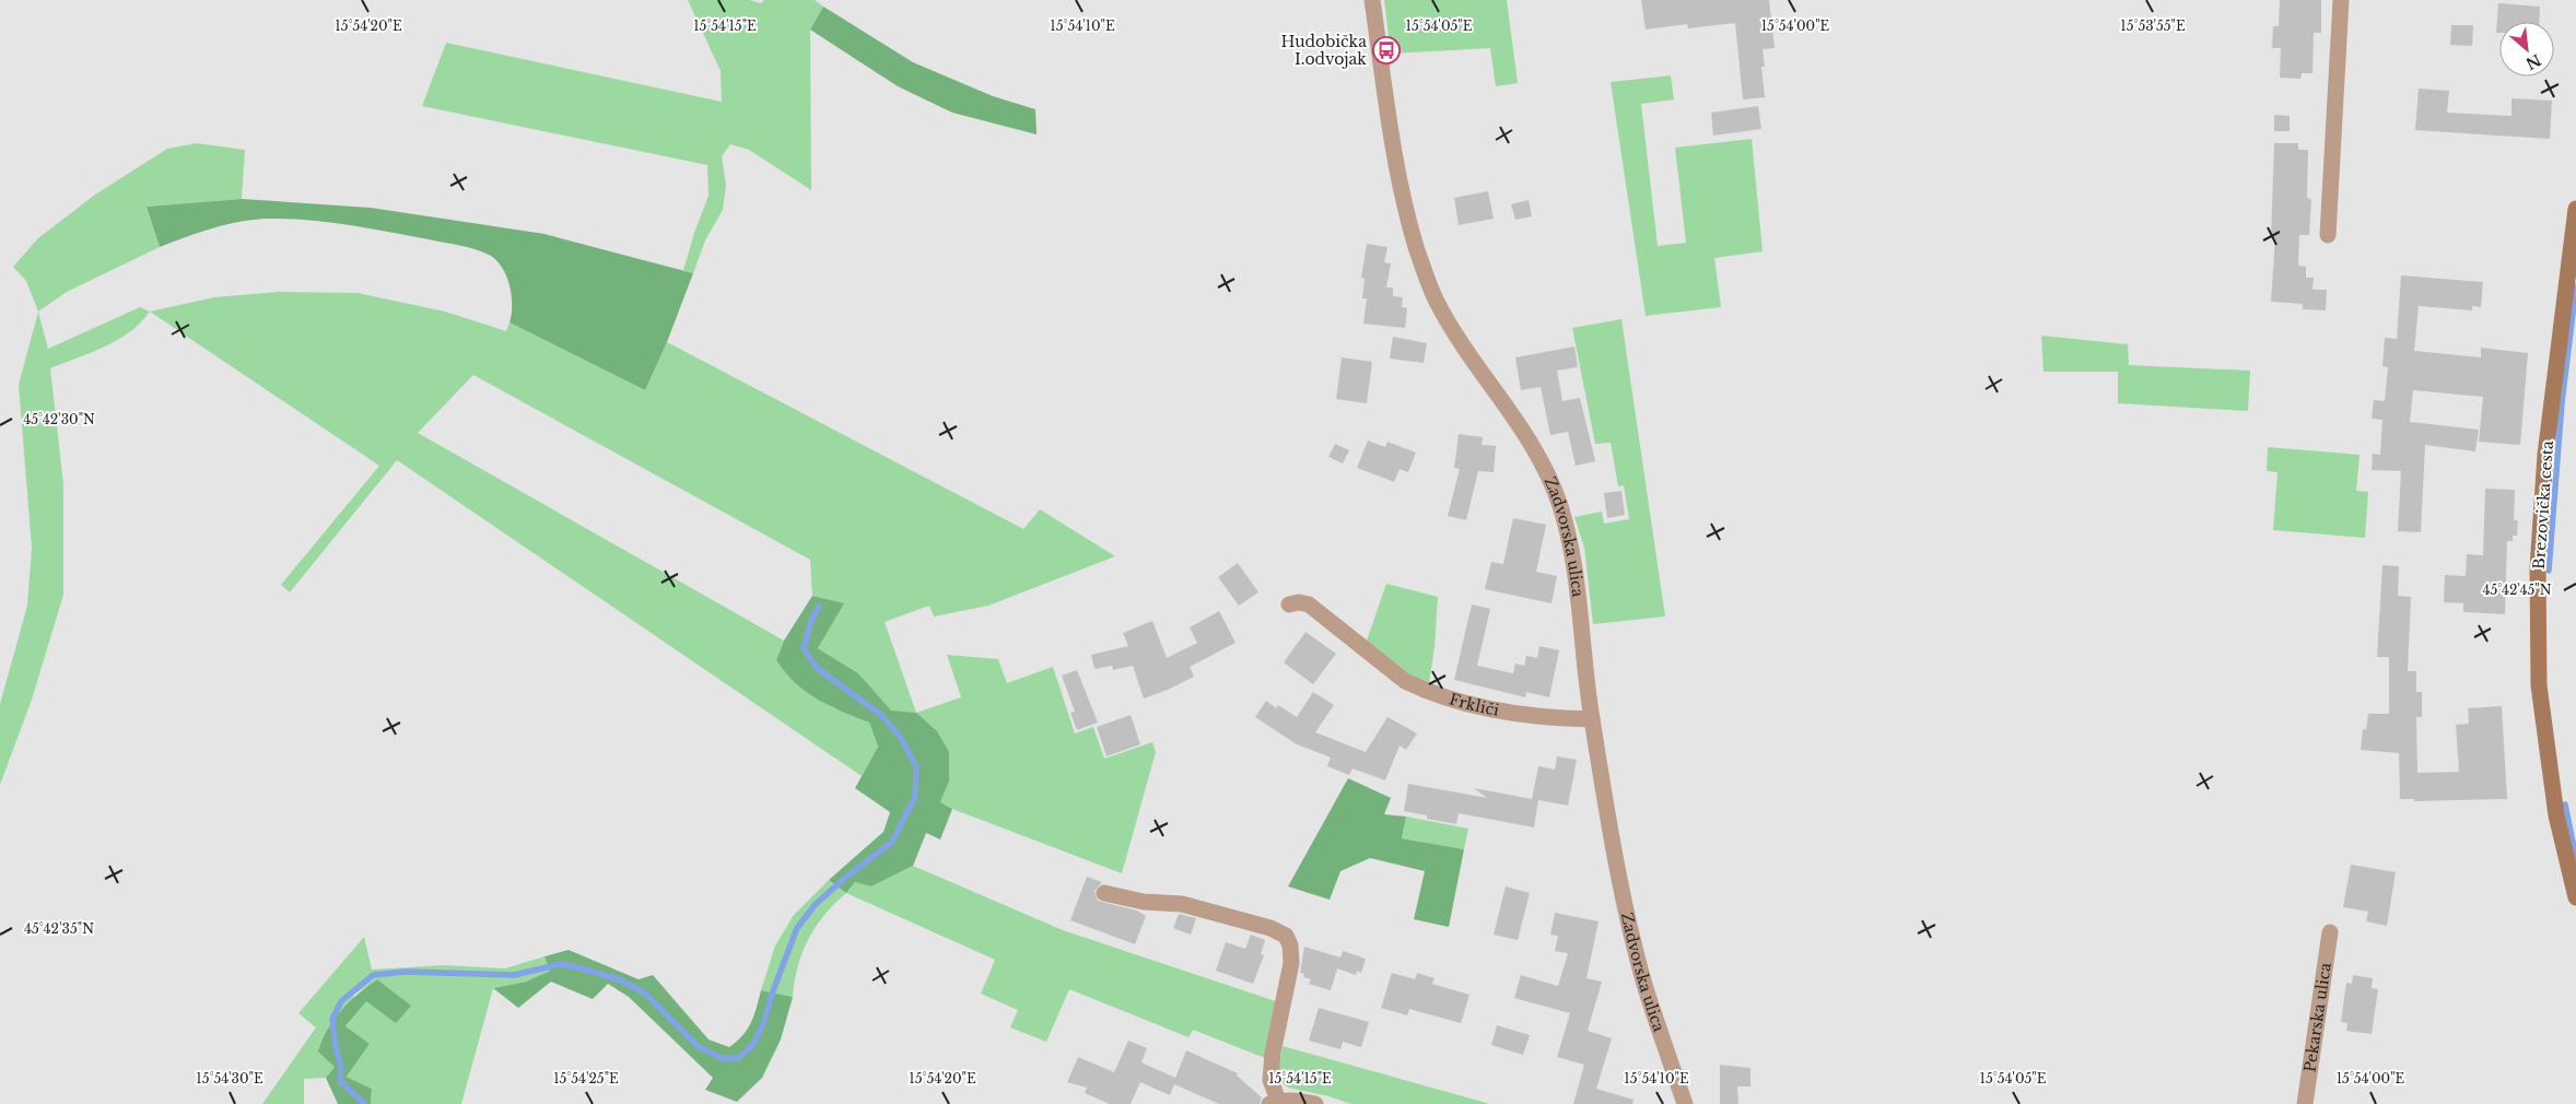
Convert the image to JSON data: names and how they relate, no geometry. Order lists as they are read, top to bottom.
{
  "streets": {
    "main road": ["Brezovička cesta"],
    "street": ["Zadvorska ulica", "Frkliči", "Pekarska ulica"]
  },
  "crossings": [
    ["Zadvorska ulica", "Frkliči"]
  ],
  "places": {
    "bus stop": ["Hudobička I.odvojak"]
  },
  "north": "bottom right",
  "coordinates": [
    "15°54'20\"E",
    "15°54'15\"E",
    "15°54'10\"E",
    "15°54'05\"E",
    "15°54'00\"E",
    "15°53'55\"E",
    "45°42'30\"N",
    "45°42'45\"N",
    "45°42'35\"N",
    "15°54'30\"E",
    "15°54'25\"E"
  ]
}
